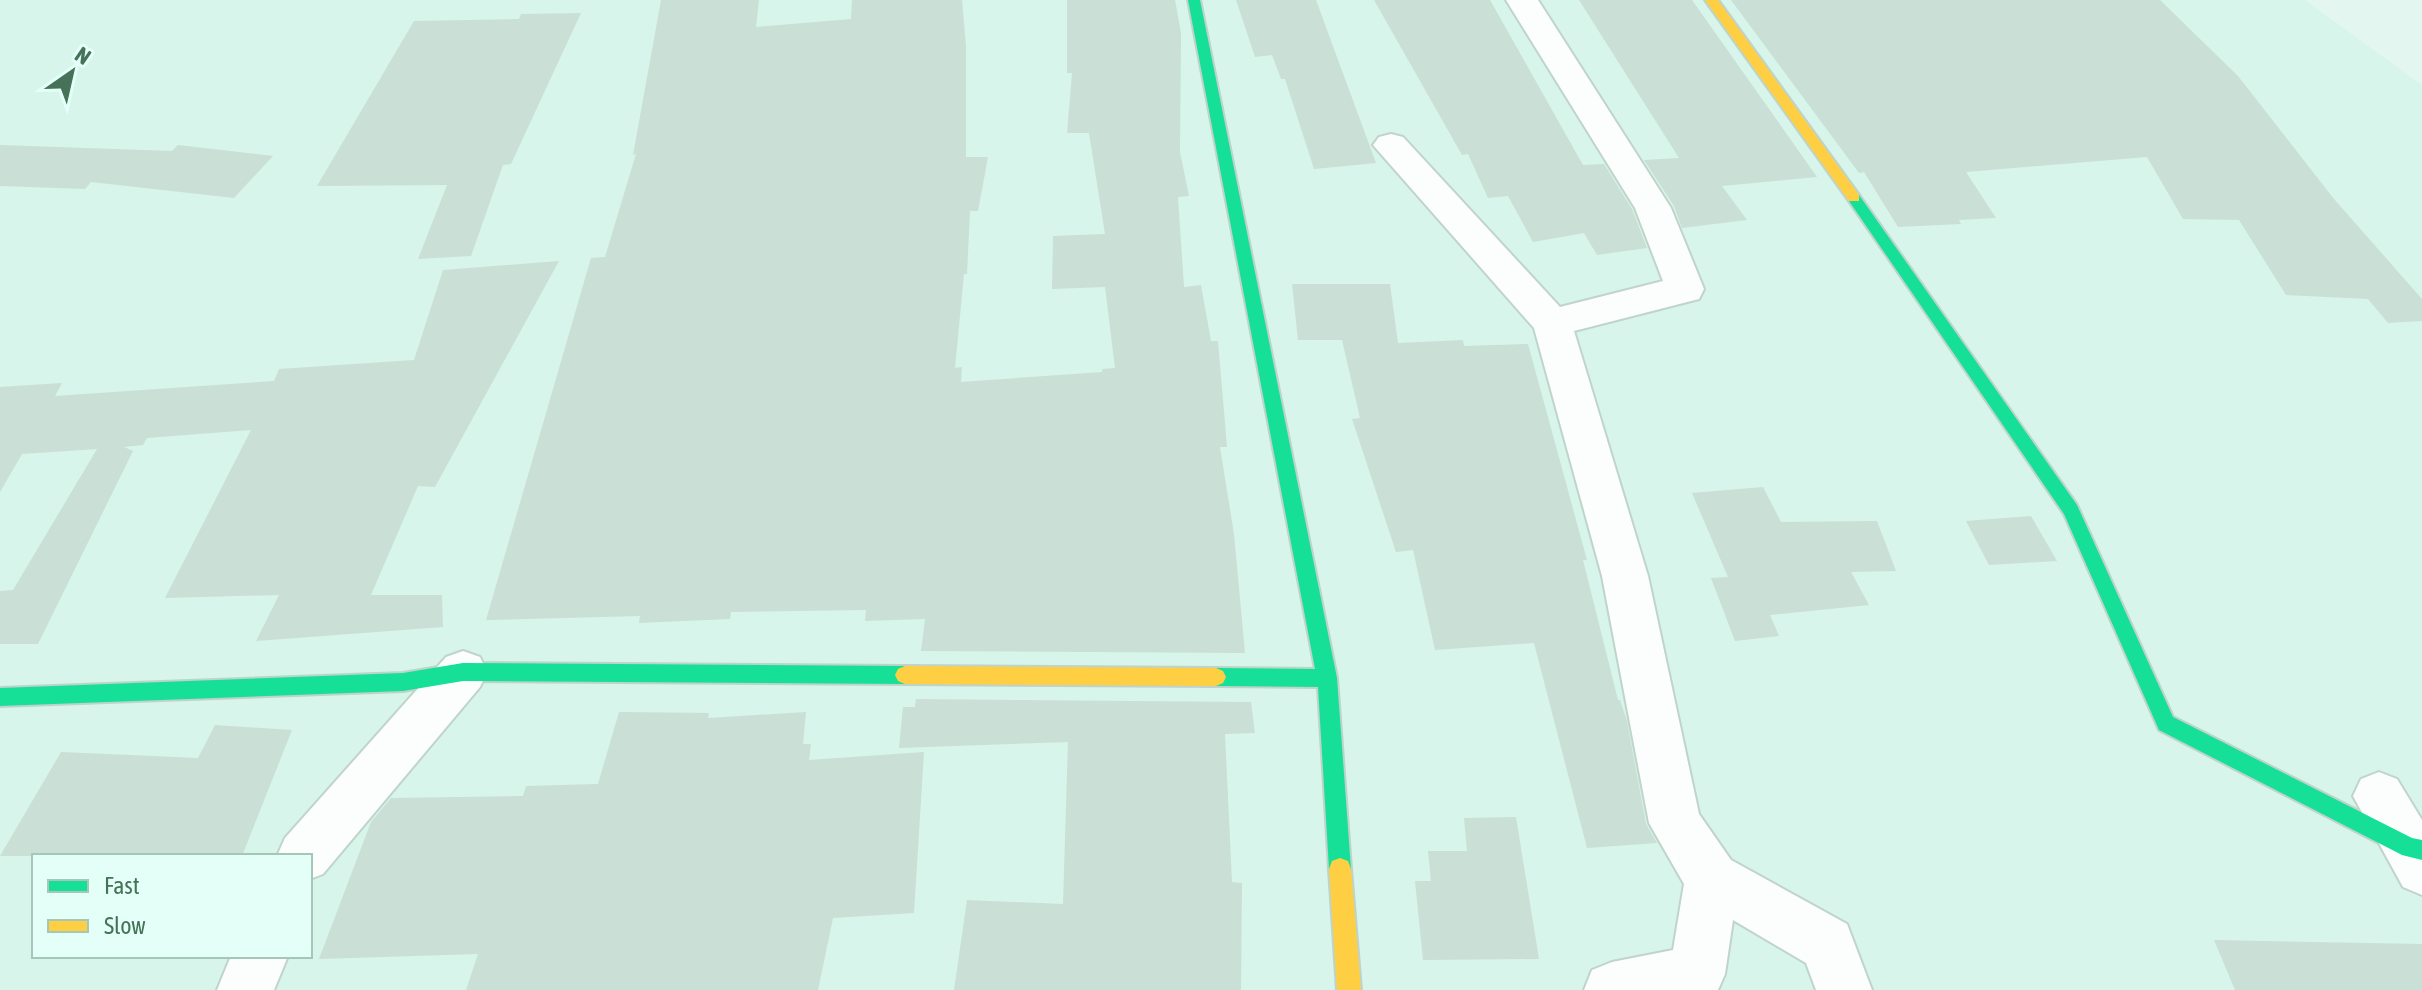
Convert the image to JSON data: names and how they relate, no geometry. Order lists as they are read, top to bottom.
{
  "legend": ["Fast", "Slow"],
  "north": "top right"
}
